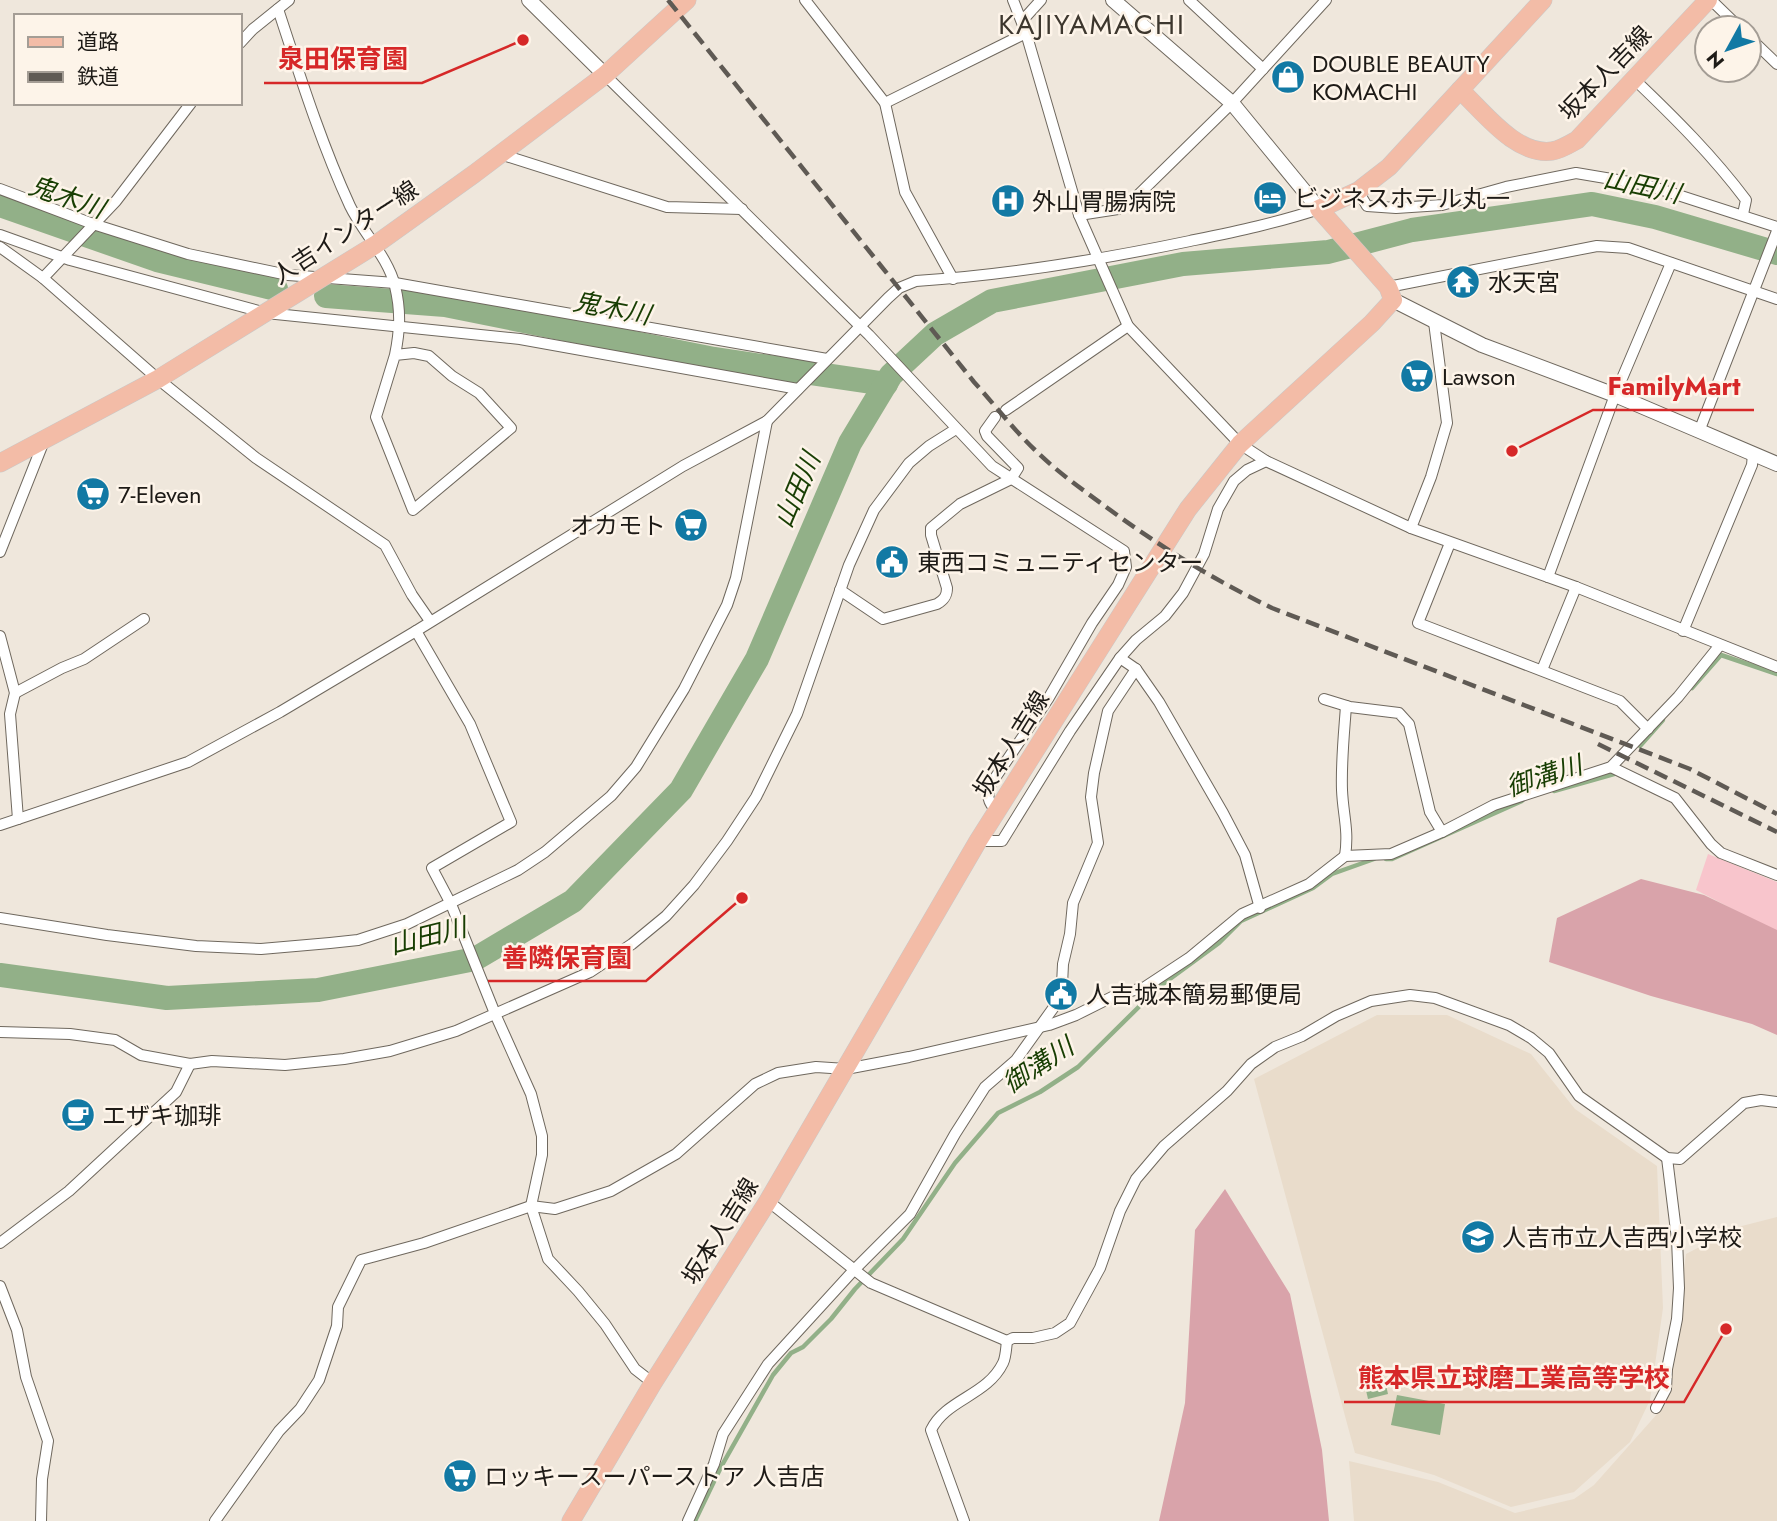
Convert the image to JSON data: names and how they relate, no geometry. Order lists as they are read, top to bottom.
{
  "streets": {
    "main road": ["坂本人吉線", "人吉インター線"]
  },
  "districts": ["KAJIYAMACHI"],
  "water": ["山田川", "鬼木川", "御溝川"],
  "places": {
    "other": [
      "泉田保育園",
      "FamilyMart",
      "善隣保育園",
      "熊本県立球磨工業高等学校"
    ],
    "shop": ["DOUBLE BEAUTY KOMACHI"],
    "hotel": ["ビジネスホテル丸一"],
    "hospital": ["外山胃腸病院"],
    "temple": ["水天宮"],
    "supermarket": [
      "Lawson",
      "7-Eleven",
      "オカモト",
      "ロッキースーパーストア 人吉店"
    ],
    "public building": ["東西コミュニティセンター", "人吉城本簡易郵便局"],
    "cafe": ["エザキ珈琲"],
    "school or university": ["人吉市立人吉西小学校"]
  },
  "legend": ["道路", "鉄道"],
  "north": "bottom left"
}
